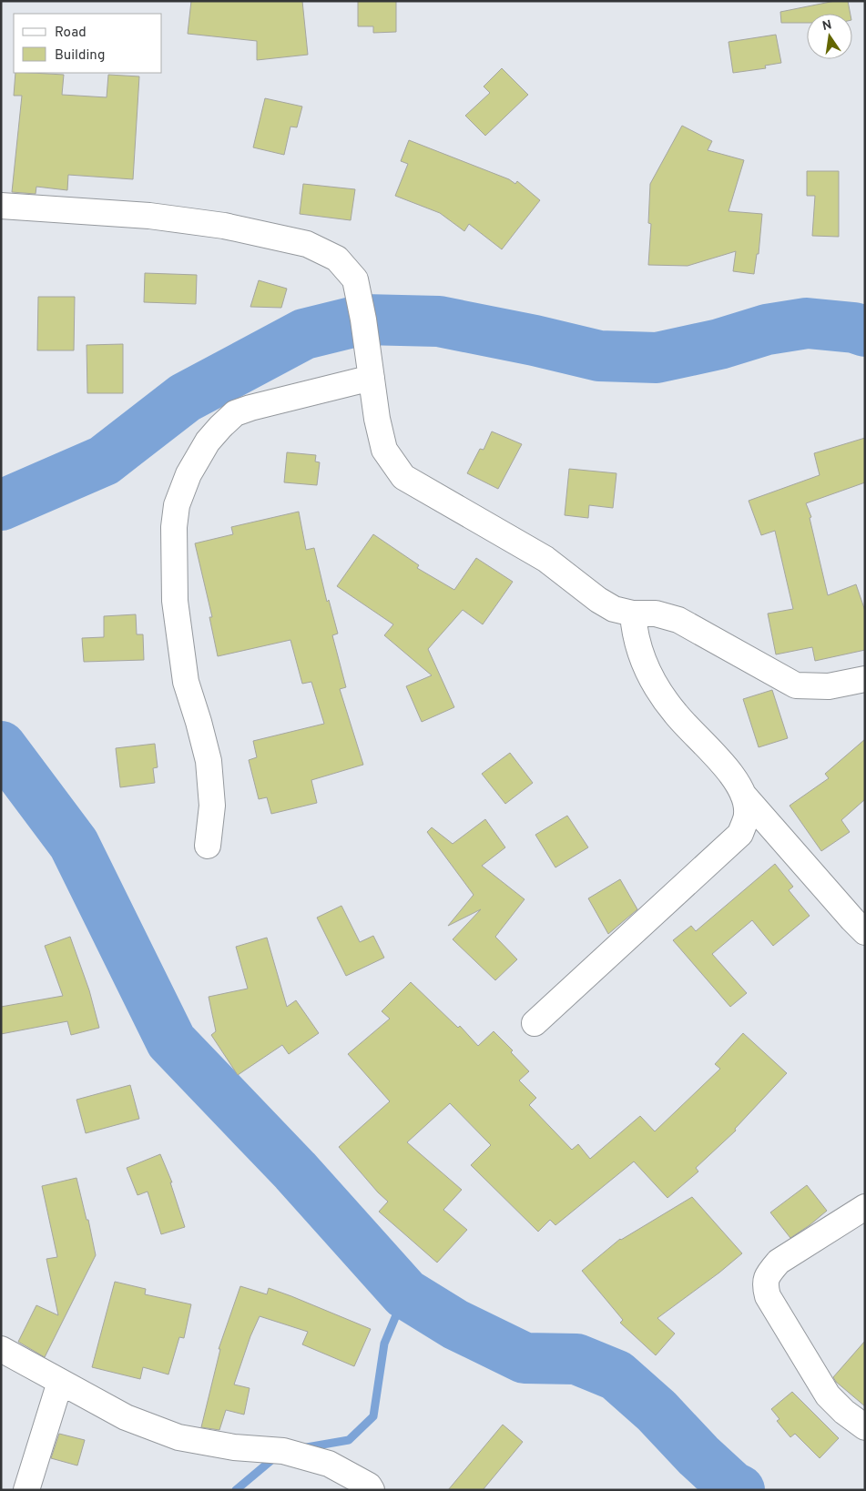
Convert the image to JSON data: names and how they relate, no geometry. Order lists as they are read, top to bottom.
{
  "legend": ["Road", "Building"],
  "north": "top"
}
